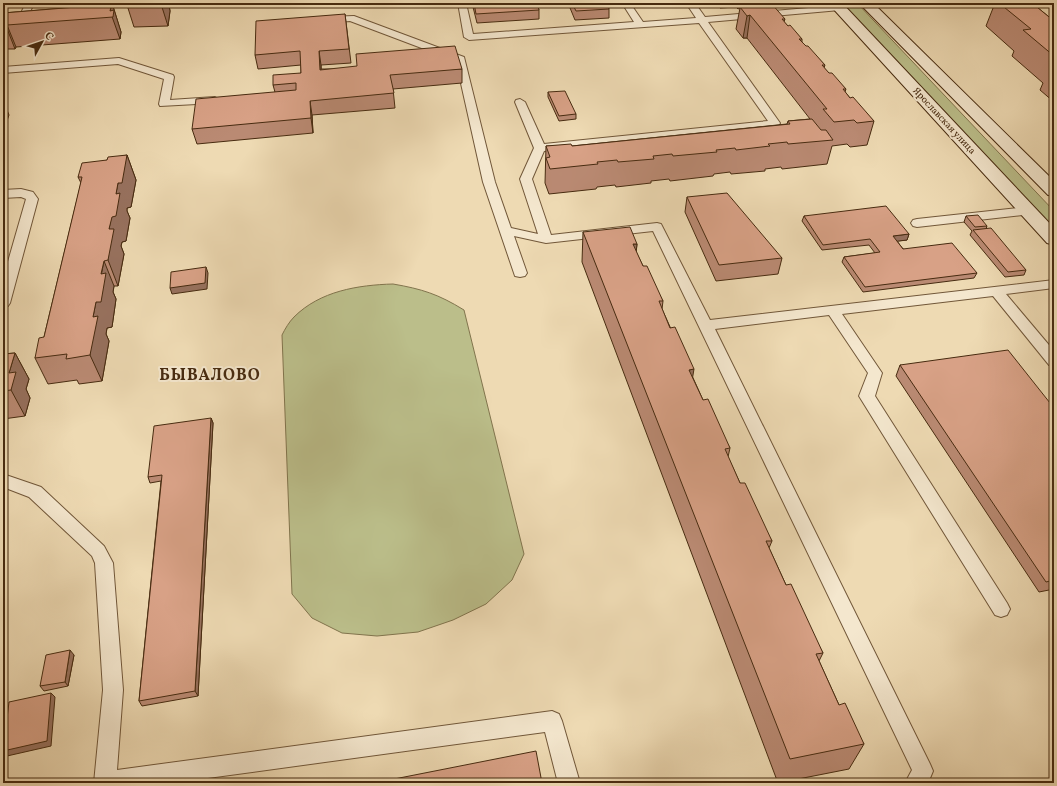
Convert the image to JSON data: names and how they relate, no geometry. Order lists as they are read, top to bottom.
{
  "streets": {
    "main road": ["Ярославская улица"]
  },
  "districts": ["БЫВАЛОВО"],
  "north": "top right"
}
